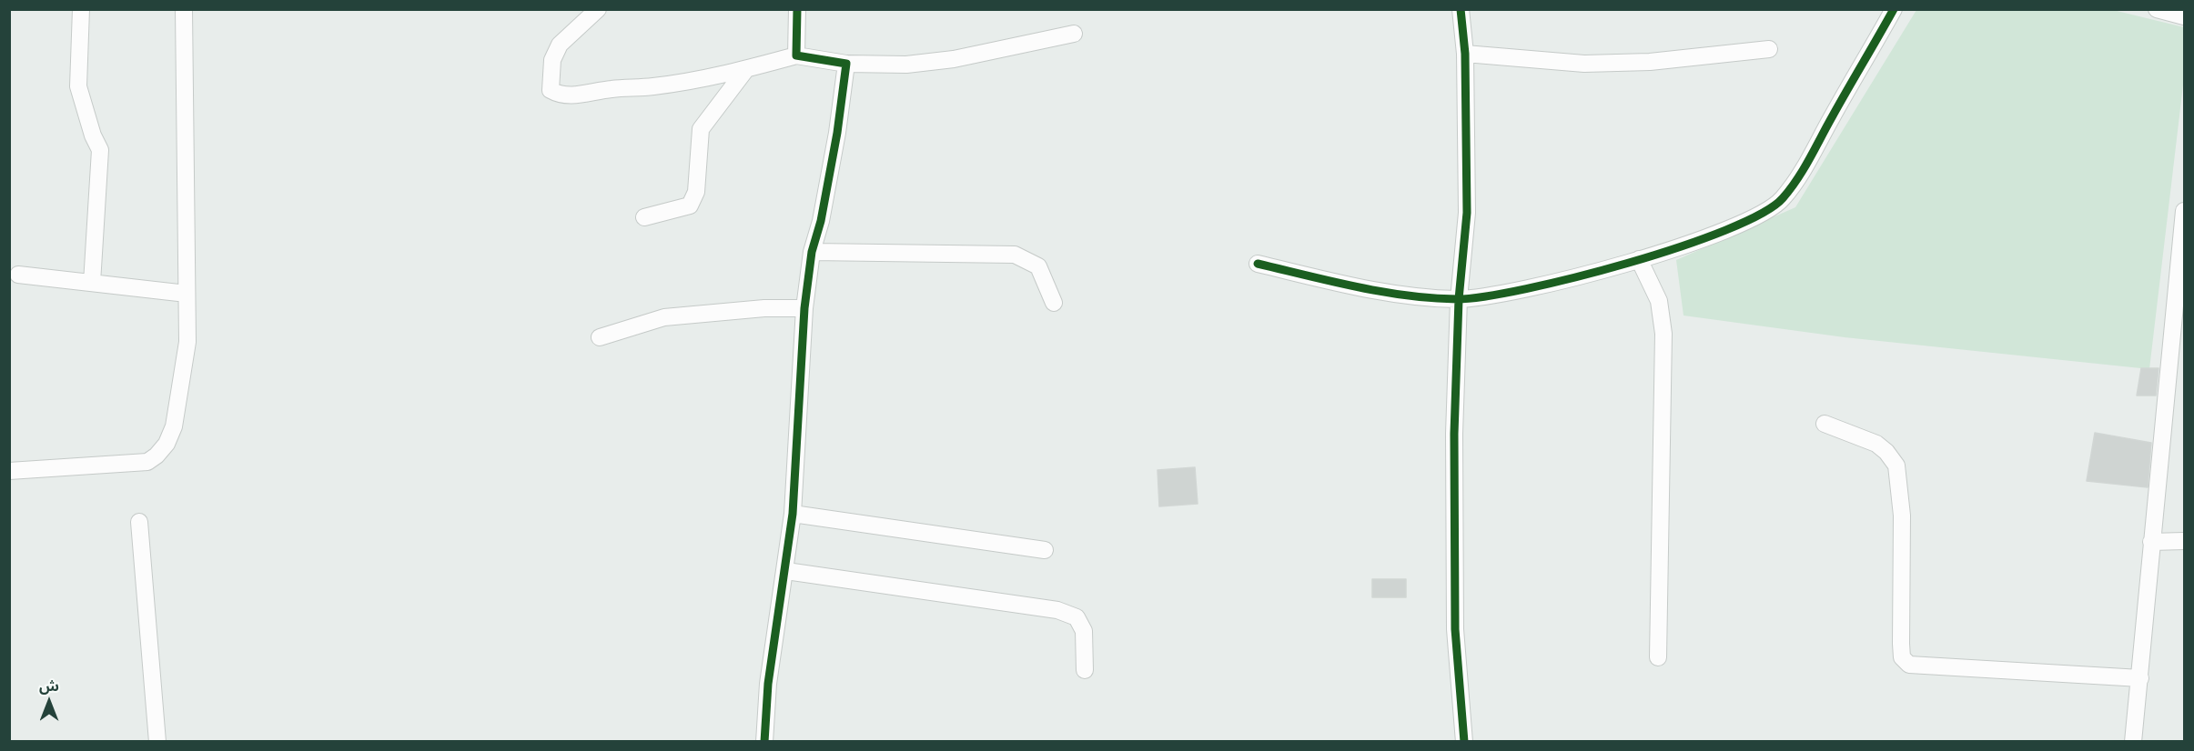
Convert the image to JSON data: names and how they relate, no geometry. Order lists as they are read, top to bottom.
{
  "north": "top"
}
